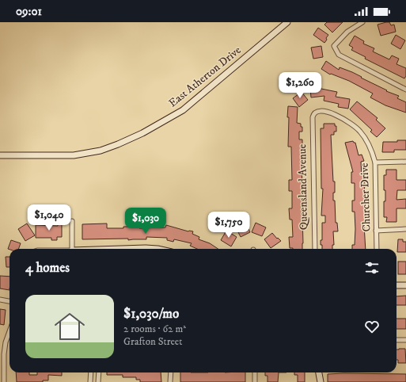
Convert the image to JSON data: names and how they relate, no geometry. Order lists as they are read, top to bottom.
{
  "streets": {
    "street": ["East Atherton Drive", "Queensland Avenue", "Churcher Drive"]
  },
  "crossings": [
    ["Queensland Avenue", "Churcher Drive"]
  ],
  "page": {
    "status": "09:01",
    "price": [
      "$1,260",
      "$1,040",
      "$1,030",
      "$1,750"
    ],
    "heading": "4 homes",
    "list": [
      {
        "name": "$1,030/mo",
        "note": "2 rooms · 62 m² · Grafton Street"
      }
    ]
  }
}
